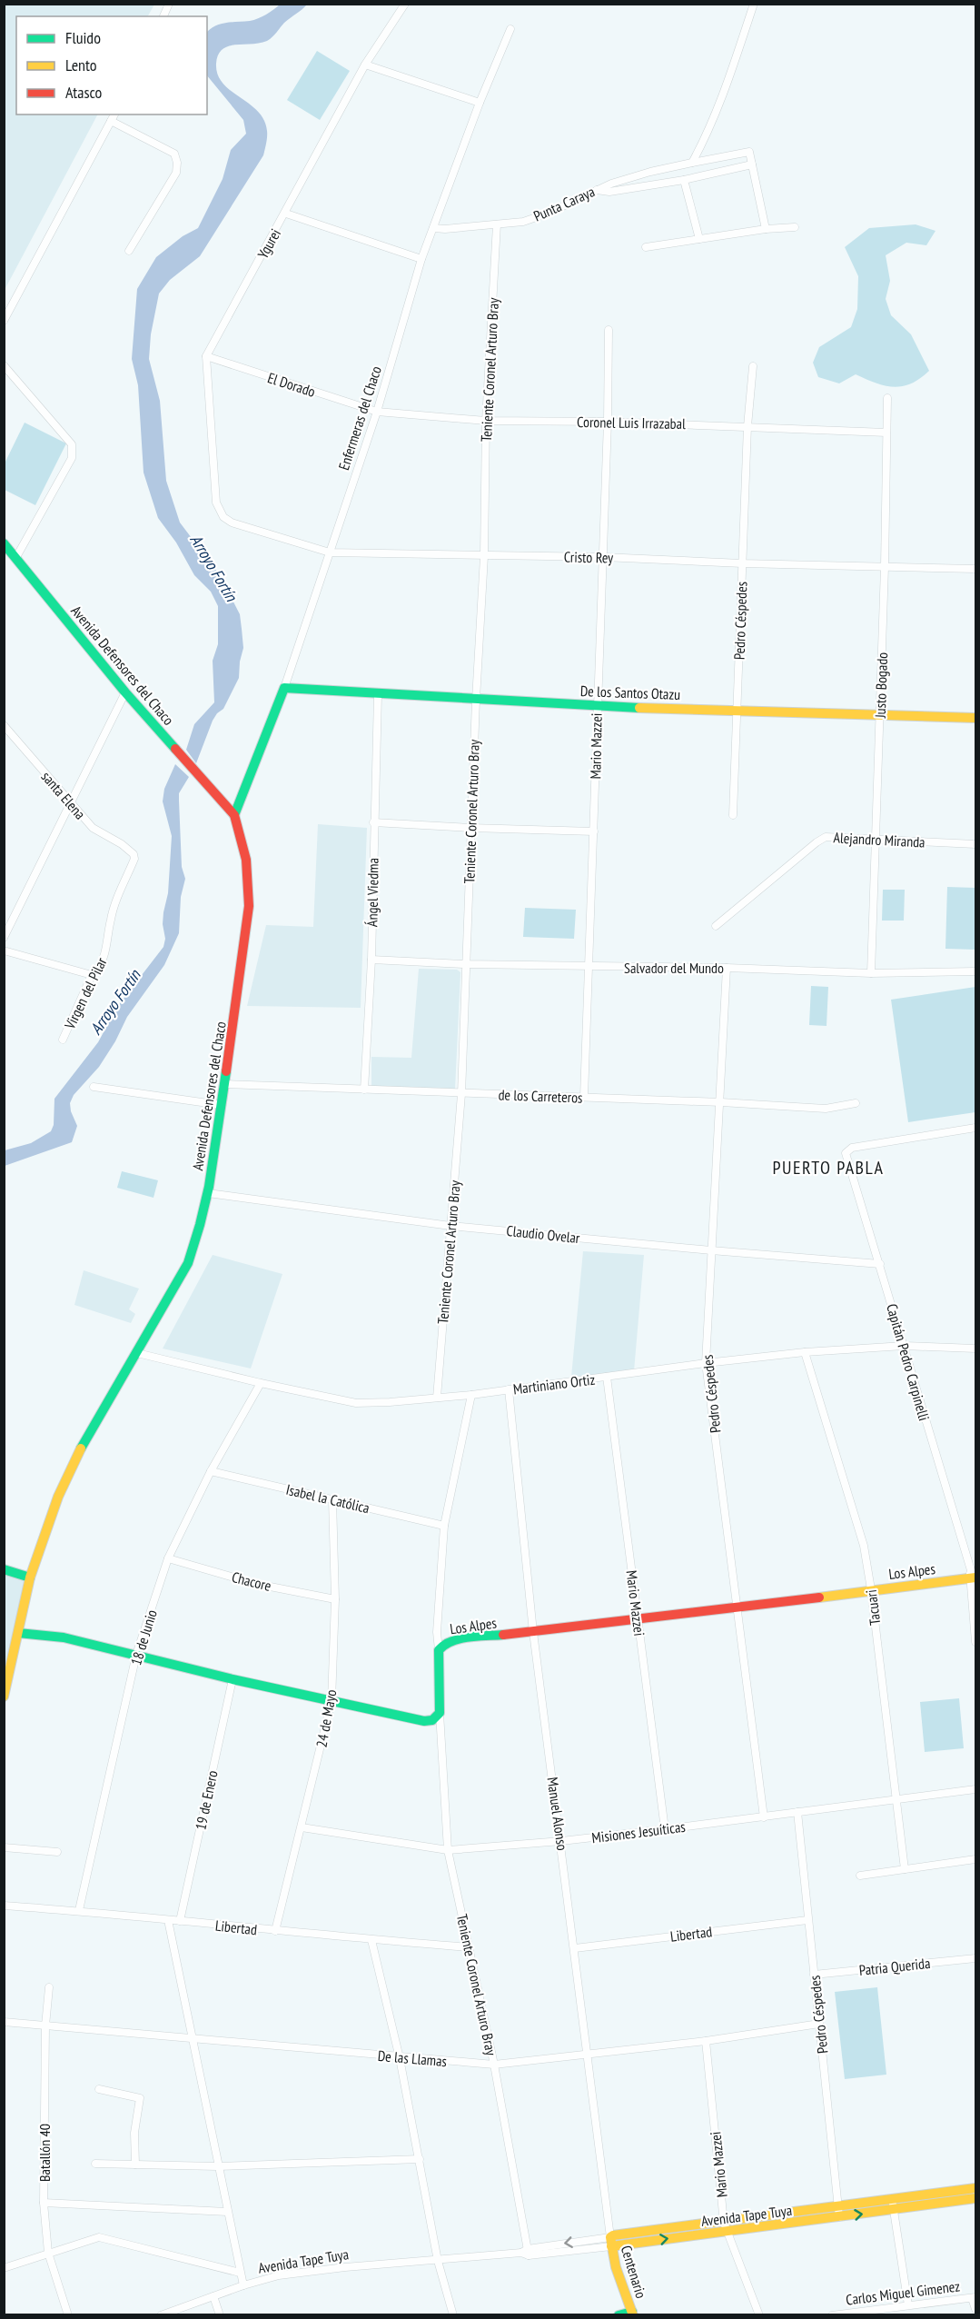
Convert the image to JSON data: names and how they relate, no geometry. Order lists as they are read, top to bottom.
{
  "streets": {
    "street": [
      "Punta Caraya",
      "Ygurei",
      "Teniente Coronel Arturo Bray",
      "El Dorado",
      "Enfermeras del Chaco",
      "Coronel Luis Irrazabal",
      "Cristo Rey",
      "Pedro Céspedes",
      "Avenida Defensores del Chaco",
      "Justo Bogado",
      "De los Santos Otazu",
      "Mario Mazzei",
      "santa Elena",
      "Alejandro Miranda",
      "Ángel Viedma",
      "Salvador del Mundo",
      "Virgen del Pilar",
      "de los Carreteros",
      "Claudio Ovelar",
      "Capitán Pedro Carpinelli",
      "Martiniano Ortiz",
      "Isabel la Católica",
      "Los Alpes",
      "Chacore",
      "Tacuari",
      "18 de Junio",
      "24 de Mayo",
      "19 de Enero",
      "Manuel Alonso",
      "Misiones Jesuíticas",
      "Libertad",
      "Patria Querida",
      "De las Llamas",
      "Batallón 40",
      "Avenida Tape Tuya",
      "Centenario",
      "Carlos Miguel Gimenez"
    ]
  },
  "crossings": [
    ["Punta Caraya", "Teniente Coronel Arturo Bray"],
    ["Punta Caraya", "Enfermeras del Chaco"],
    ["Ygurei", "El Dorado"],
    ["Ygurei", "Cristo Rey"],
    ["Teniente Coronel Arturo Bray", "Coronel Luis Irrazabal"],
    ["Teniente Coronel Arturo Bray", "Cristo Rey"],
    ["Teniente Coronel Arturo Bray", "De los Santos Otazu"],
    ["Teniente Coronel Arturo Bray", "Salvador del Mundo"],
    ["Teniente Coronel Arturo Bray", "de los Carreteros"],
    ["Teniente Coronel Arturo Bray", "Claudio Ovelar"],
    ["Teniente Coronel Arturo Bray", "Martiniano Ortiz"],
    ["Teniente Coronel Arturo Bray", "Los Alpes"],
    ["Teniente Coronel Arturo Bray", "Misiones Jesuíticas"],
    ["Teniente Coronel Arturo Bray", "Libertad"],
    ["Teniente Coronel Arturo Bray", "De las Llamas"],
    ["Teniente Coronel Arturo Bray", "Avenida Tape Tuya"],
    ["El Dorado", "Enfermeras del Chaco"],
    ["El Dorado", "Coronel Luis Irrazabal"],
    ["El Dorado", "Cristo Rey"],
    ["Enfermeras del Chaco", "Coronel Luis Irrazabal"],
    ["Enfermeras del Chaco", "Cristo Rey"],
    ["Enfermeras del Chaco", "Avenida Defensores del Chaco"],
    ["Enfermeras del Chaco", "De los Santos Otazu"],
    ["Coronel Luis Irrazabal", "Pedro Céspedes"],
    ["Coronel Luis Irrazabal", "Justo Bogado"],
    ["Coronel Luis Irrazabal", "Mario Mazzei"],
    ["Cristo Rey", "Pedro Céspedes"],
    ["Cristo Rey", "Justo Bogado"],
    ["Cristo Rey", "Mario Mazzei"],
    ["Pedro Céspedes", "De los Santos Otazu"],
    ["Pedro Céspedes", "Salvador del Mundo"],
    ["Pedro Céspedes", "de los Carreteros"],
    ["Pedro Céspedes", "Claudio Ovelar"],
    ["Pedro Céspedes", "Martiniano Ortiz"],
    ["Pedro Céspedes", "Los Alpes"],
    ["Pedro Céspedes", "Misiones Jesuíticas"],
    ["Pedro Céspedes", "Libertad"],
    ["Pedro Céspedes", "Patria Querida"],
    ["Pedro Céspedes", "De las Llamas"],
    ["Pedro Céspedes", "Avenida Tape Tuya"],
    ["Avenida Defensores del Chaco", "de los Carreteros"],
    ["Avenida Defensores del Chaco", "Claudio Ovelar"],
    ["Avenida Defensores del Chaco", "Martiniano Ortiz"],
    ["Justo Bogado", "De los Santos Otazu"],
    ["Justo Bogado", "Alejandro Miranda"],
    ["Justo Bogado", "Salvador del Mundo"],
    ["De los Santos Otazu", "Mario Mazzei"],
    ["De los Santos Otazu", "Ángel Viedma"],
    ["Mario Mazzei", "Salvador del Mundo"],
    ["Mario Mazzei", "de los Carreteros"],
    ["Mario Mazzei", "Martiniano Ortiz"],
    ["Mario Mazzei", "Los Alpes"],
    ["Mario Mazzei", "Misiones Jesuíticas"],
    ["Mario Mazzei", "De las Llamas"],
    ["Mario Mazzei", "Avenida Tape Tuya"],
    ["santa Elena", "Virgen del Pilar"],
    ["Ángel Viedma", "Salvador del Mundo"],
    ["Ángel Viedma", "de los Carreteros"],
    ["Claudio Ovelar", "Capitán Pedro Carpinelli"],
    ["Capitán Pedro Carpinelli", "Martiniano Ortiz"],
    ["Capitán Pedro Carpinelli", "Los Alpes"],
    ["Martiniano Ortiz", "Tacuari"],
    ["Martiniano Ortiz", "18 de Junio"],
    ["Martiniano Ortiz", "Manuel Alonso"],
    ["Isabel la Católica", "18 de Junio"],
    ["Isabel la Católica", "24 de Mayo"],
    ["Los Alpes", "Tacuari"],
    ["Los Alpes", "Manuel Alonso"],
    ["Chacore", "18 de Junio"],
    ["Chacore", "24 de Mayo"],
    ["Tacuari", "Misiones Jesuíticas"],
    ["18 de Junio", "Libertad"],
    ["24 de Mayo", "Misiones Jesuíticas"],
    ["24 de Mayo", "Libertad"],
    ["19 de Enero", "Libertad"],
    ["Manuel Alonso", "Misiones Jesuíticas"],
    ["Manuel Alonso", "Libertad"],
    ["Manuel Alonso", "De las Llamas"],
    ["Manuel Alonso", "Avenida Tape Tuya"],
    ["Manuel Alonso", "Centenario"],
    ["De las Llamas", "Batallón 40"],
    ["Avenida Tape Tuya", "Centenario"]
  ],
  "districts": ["PUERTO PABLA"],
  "water": ["Arroyo Fortín"],
  "legend": ["Fluido", "Lento", "Atasco"]
}
